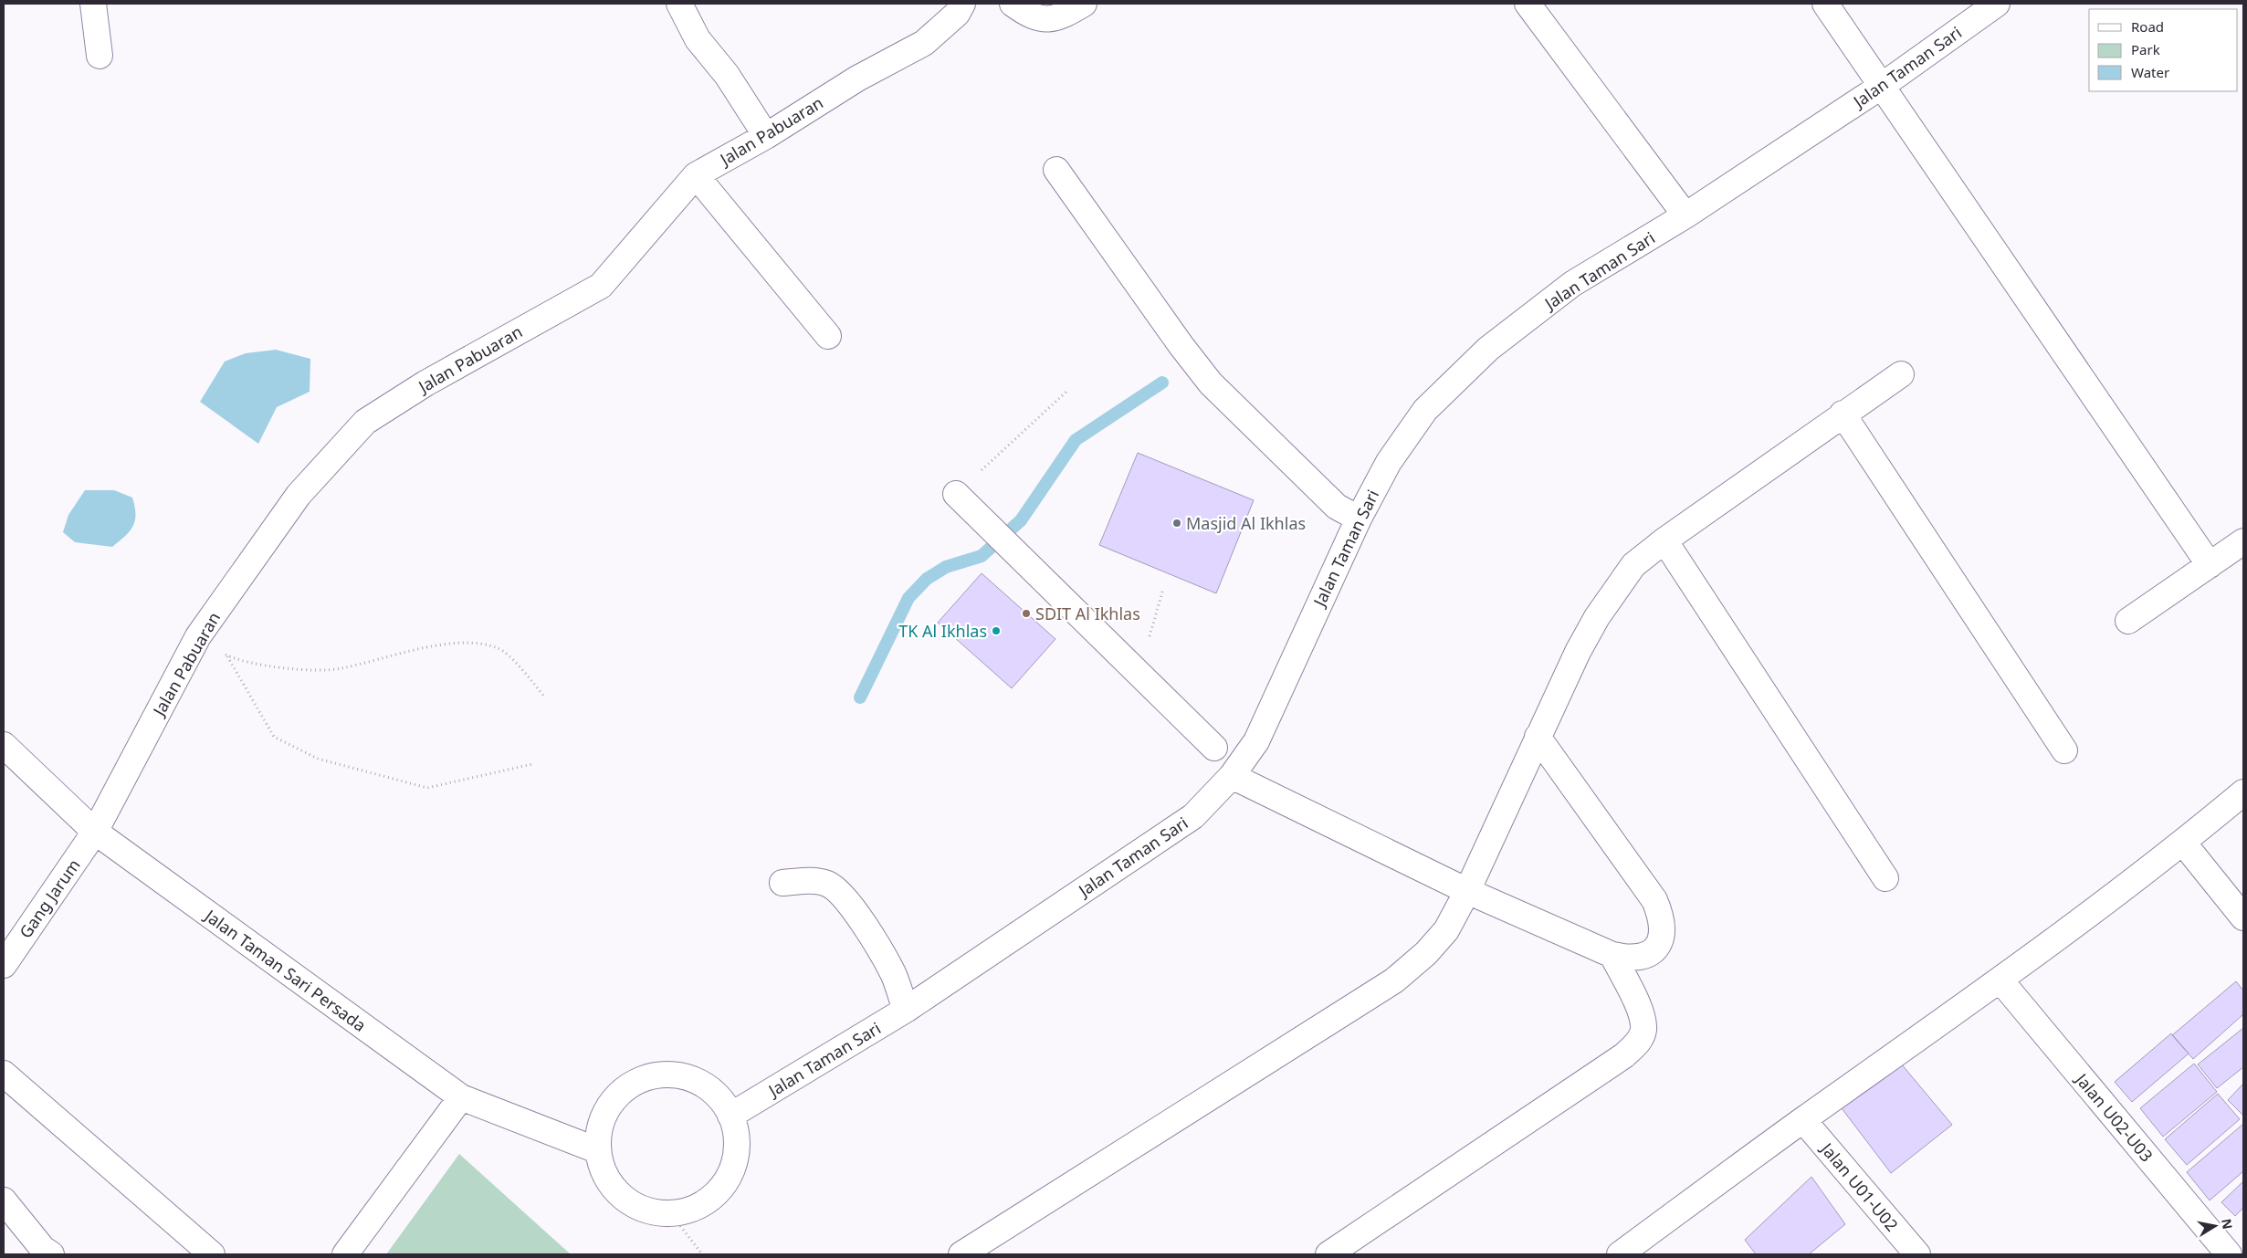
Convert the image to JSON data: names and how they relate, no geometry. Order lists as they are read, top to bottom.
{
  "streets": {
    "street": [
      "Jalan Taman Sari",
      "Jalan Pabuaran",
      "Gang Jarum",
      "Jalan Taman Sari Persada",
      "Jalan U02-U03",
      "Jalan U01-U02"
    ]
  },
  "crossings": [
    ["Jalan Taman Sari", "Jalan Taman Sari Persada"],
    ["Jalan Pabuaran", "Gang Jarum"],
    ["Jalan Pabuaran", "Jalan Taman Sari Persada"],
    ["Gang Jarum", "Jalan Taman Sari Persada"]
  ],
  "places": ["Masjid Al Ikhlas", "SDIT Al Ikhlas", "TK Al Ikhlas"],
  "legend": ["Road", "Park", "Water"],
  "north": "right"
}
